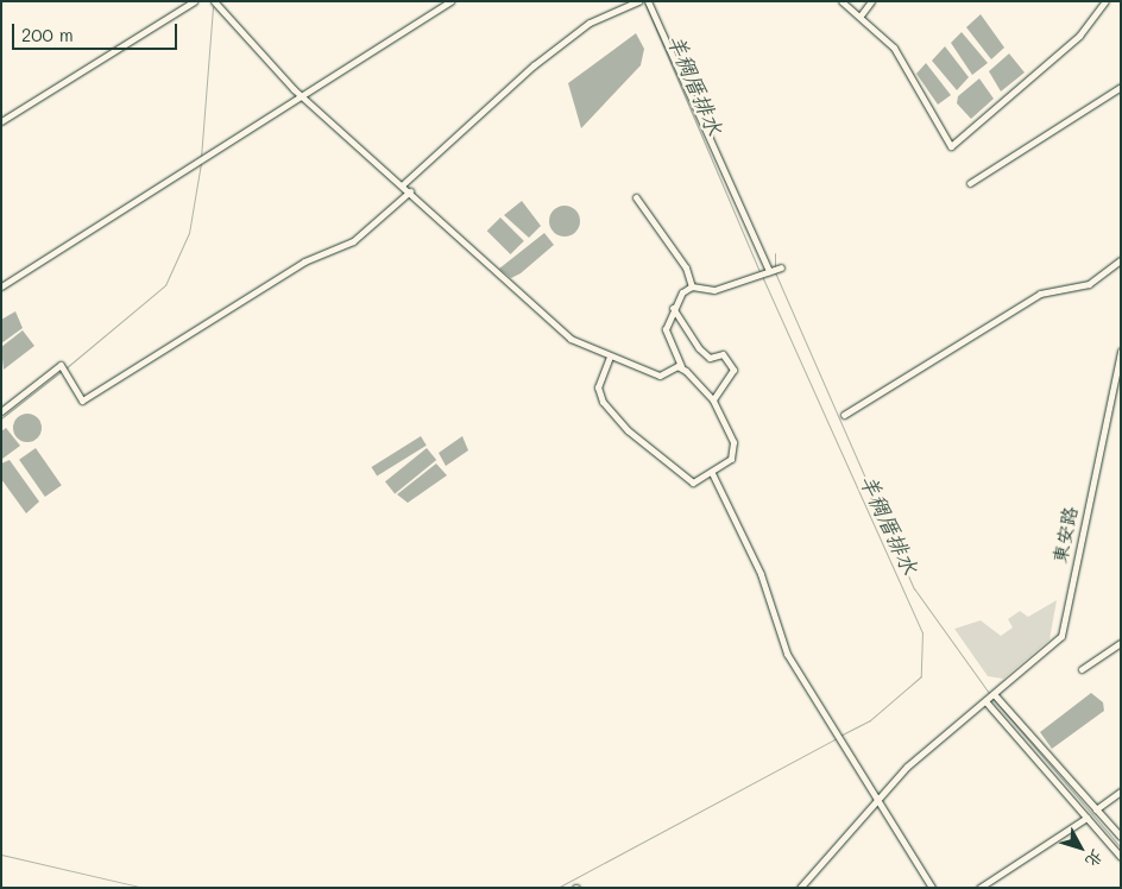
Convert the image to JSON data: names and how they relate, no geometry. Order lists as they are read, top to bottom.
{
  "streets": {
    "street": ["東安路"]
  },
  "water": ["羊稠厝排水"],
  "scale_bar": "200 m",
  "north": "bottom right"
}
